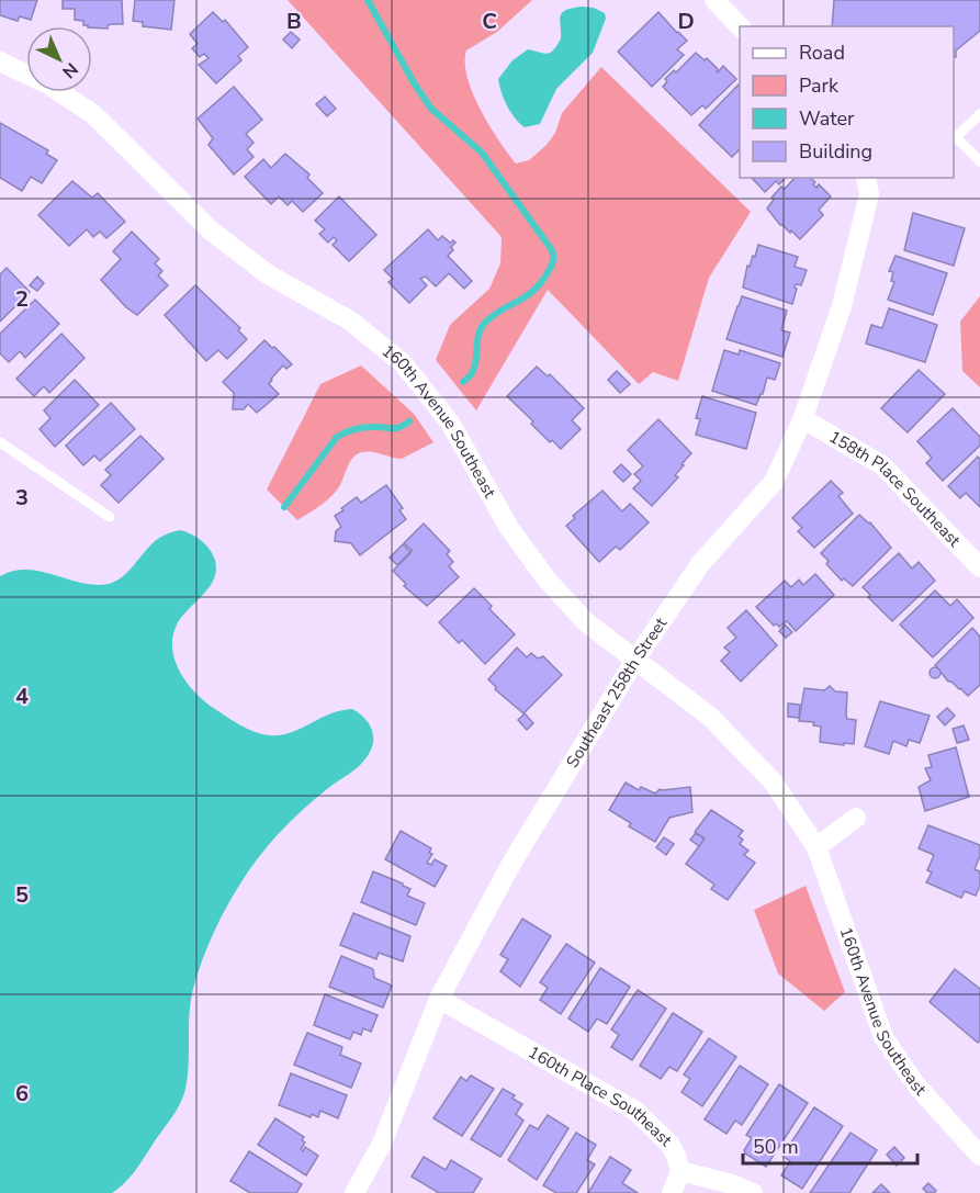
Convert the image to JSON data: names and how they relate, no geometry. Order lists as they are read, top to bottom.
{
  "streets": {
    "street": [
      "160th Avenue Southeast",
      "158th Place Southeast",
      "Southeast 258th Street",
      "160th Place Southeast"
    ]
  },
  "crossings": [
    ["160th Avenue Southeast", "Southeast 258th Street"],
    ["158th Place Southeast", "Southeast 258th Street"],
    ["Southeast 258th Street", "160th Place Southeast"]
  ],
  "legend": [
    "Road",
    "Park",
    "Water",
    "Building"
  ],
  "scale_bar": "50 m",
  "north": "bottom right",
  "grid": {
    "columns": ["B", "C", "D"],
    "rows": [
      "2",
      "3",
      "4",
      "5",
      "6"
    ]
  }
}
